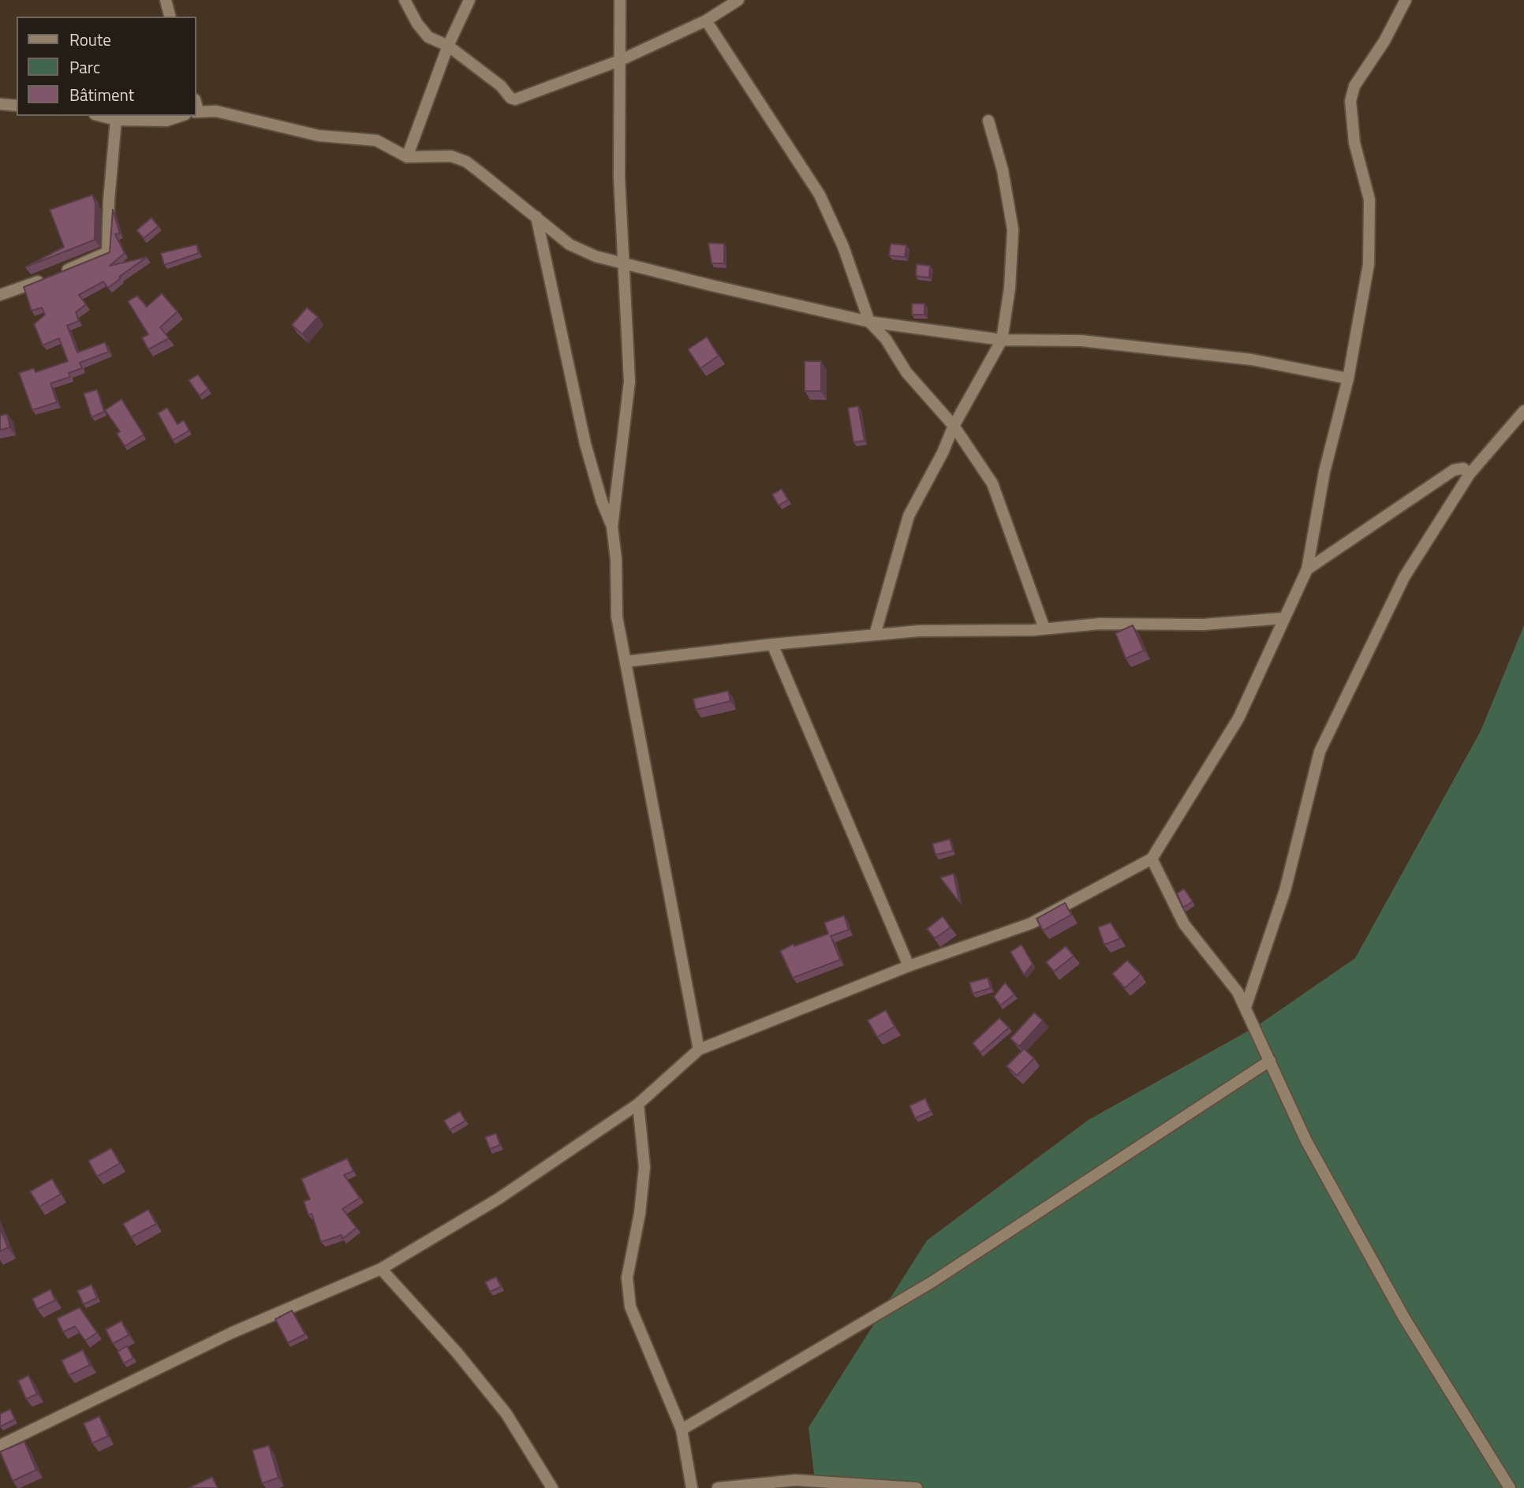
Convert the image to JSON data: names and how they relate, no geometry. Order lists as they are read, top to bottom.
{
  "legend": ["Route", "Parc", "Bâtiment"]
}
